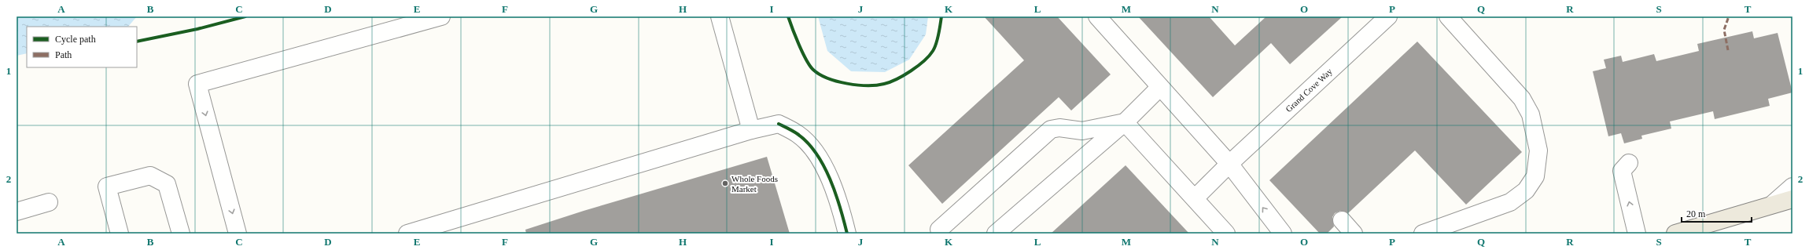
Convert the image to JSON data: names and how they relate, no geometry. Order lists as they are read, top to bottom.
{
  "streets": {
    "street": ["Grand Cove Way"]
  },
  "places": ["Whole Foods Market"],
  "legend": ["Cycle path", "Path"],
  "scale_bar": "20 m",
  "grid": {
    "columns": [
      "A",
      "B",
      "C",
      "D",
      "E",
      "F",
      "G",
      "H",
      "I",
      "J",
      "K",
      "L",
      "M",
      "N",
      "O",
      "P",
      "Q",
      "R",
      "S",
      "T"
    ],
    "rows": ["1", "2"]
  }
}
